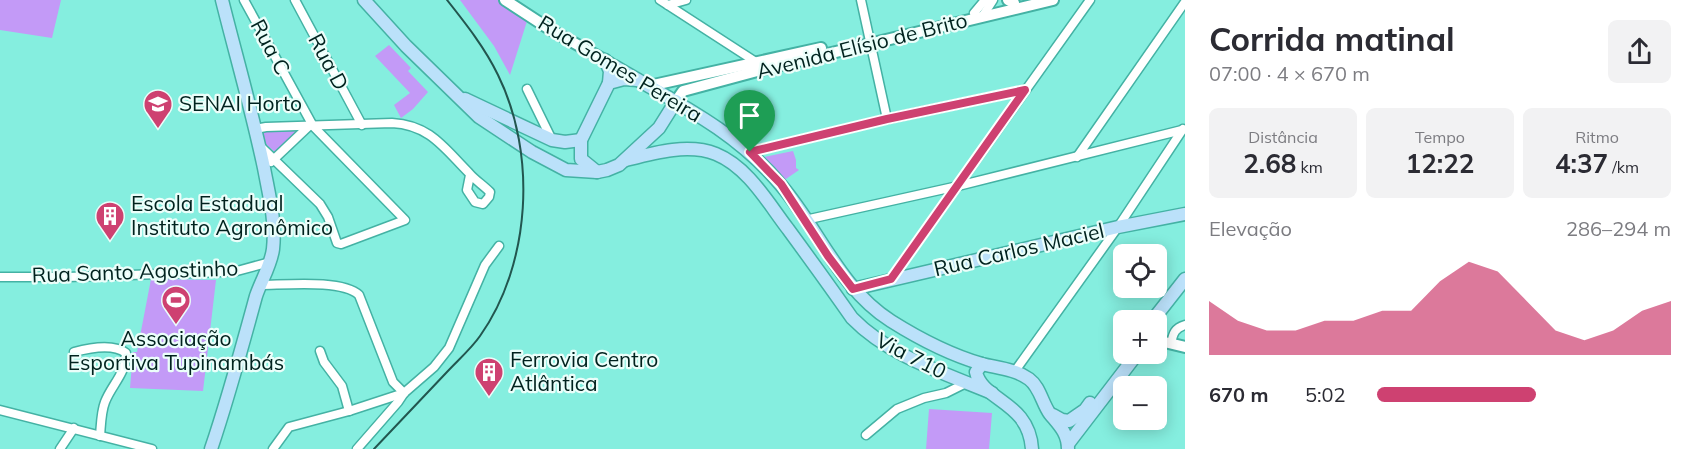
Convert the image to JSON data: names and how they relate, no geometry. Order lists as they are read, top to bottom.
{
  "streets": {
    "main road": ["Rua Gomes Pereira", "Rua Carlos Maciel", "Via 710"],
    "street": [
      "Avenida Elísio de Brito",
      "Rua C",
      "Rua D",
      "Rua Santo Agostinho"
    ]
  },
  "crossings": [
    ["Avenida Elísio de Brito", "Rua Gomes Pereira"],
    ["Rua Gomes Pereira", "Rua Carlos Maciel"]
  ],
  "places": {
    "school or university": ["SENAI Horto"],
    "building": ["Escola Estadual Instituto Agronômico", "Ferrovia Centro Atlântica"],
    "sports": ["Associação Esportiva Tupinambás"]
  },
  "page": {
    "heading": ["Corrida matinal", "07:00 · 4 × 670 m"],
    "stats": [
      ["Distância", "2.68 km"],
      ["Tempo", "12:22"],
      ["Ritmo", "4:37 /km"]
    ],
    "chart": ["Elevação", "286–294 m"],
    "map_buttons": ["+", "−"],
    "list": [
      {
        "name": "670 m",
        "note": "5:02"
      }
    ]
  }
}
